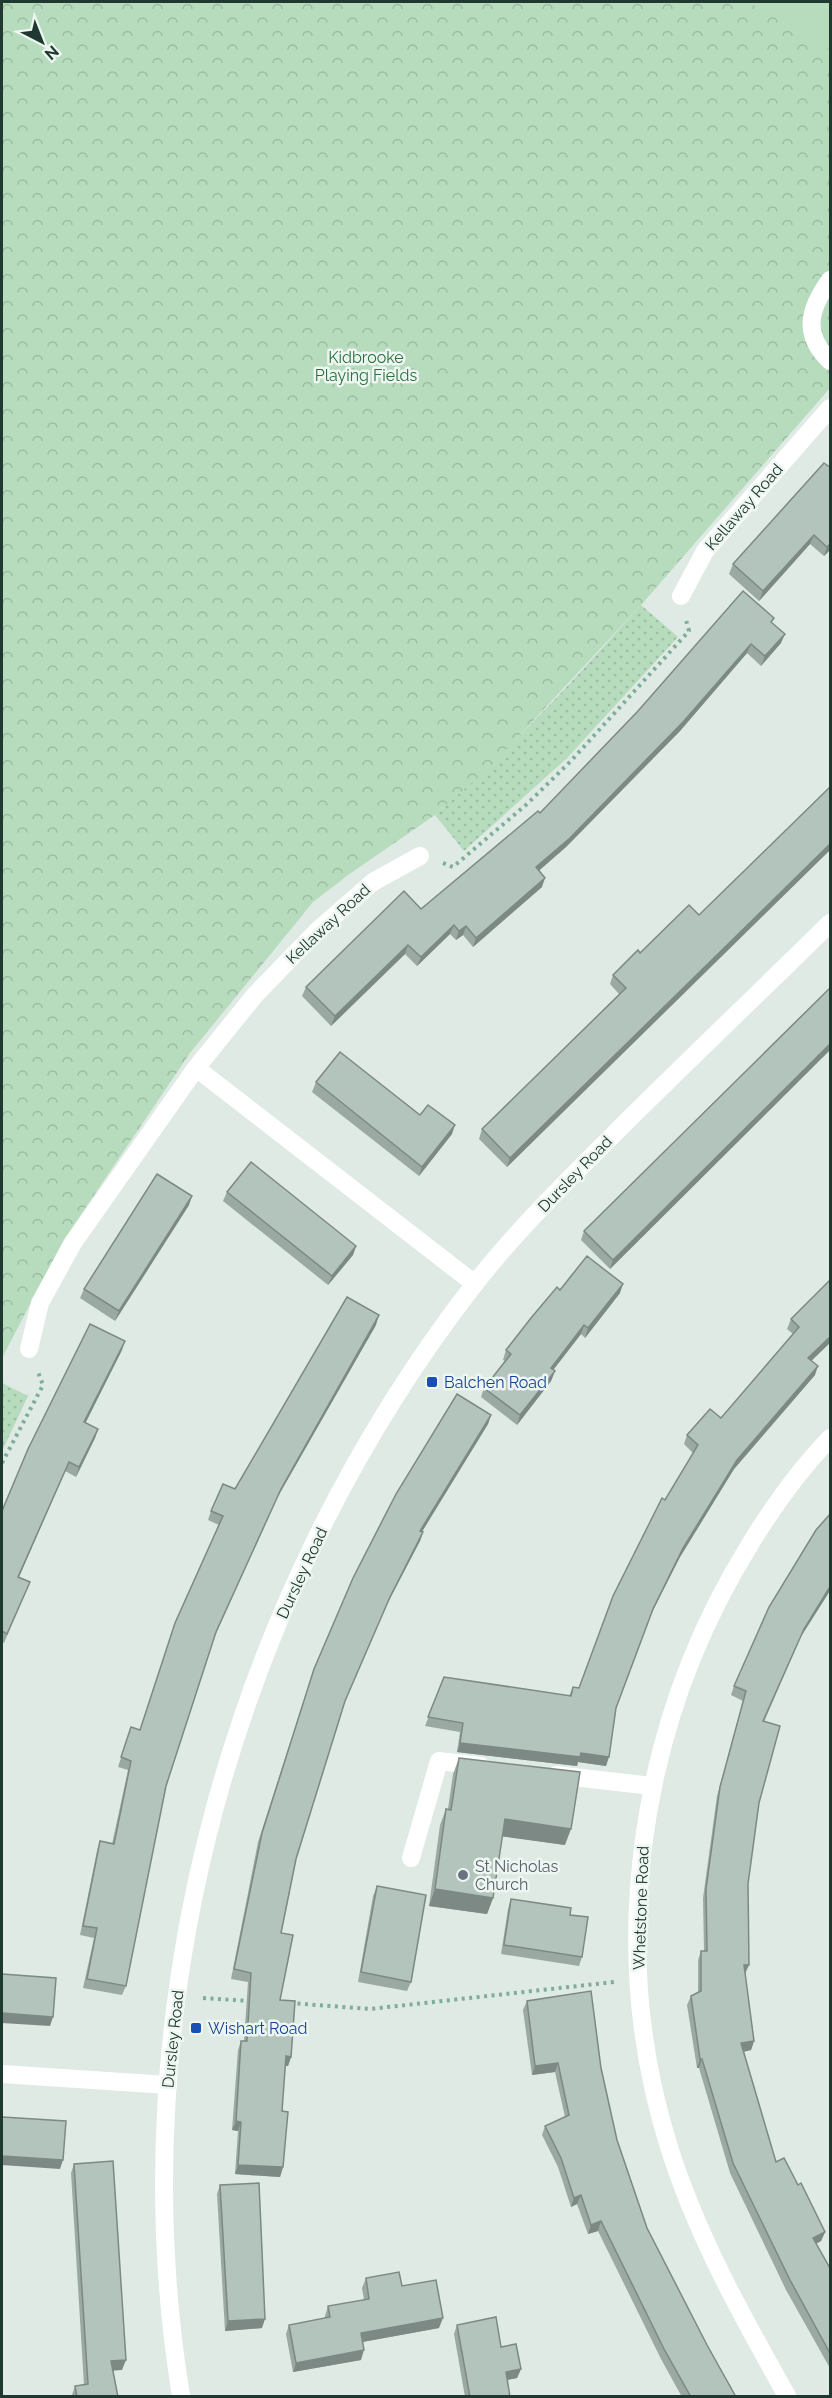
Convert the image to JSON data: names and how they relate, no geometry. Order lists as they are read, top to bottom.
{
  "streets": {
    "street": ["Kellaway Road", "Dursley Road", "Whetstone Road"]
  },
  "parks": ["Kidbrooke Playing Fields"],
  "places": {
    "transit": ["Balchen Road", "Wishart Road"],
    "other": ["St Nicholas Church"]
  },
  "north": "bottom right"
}
